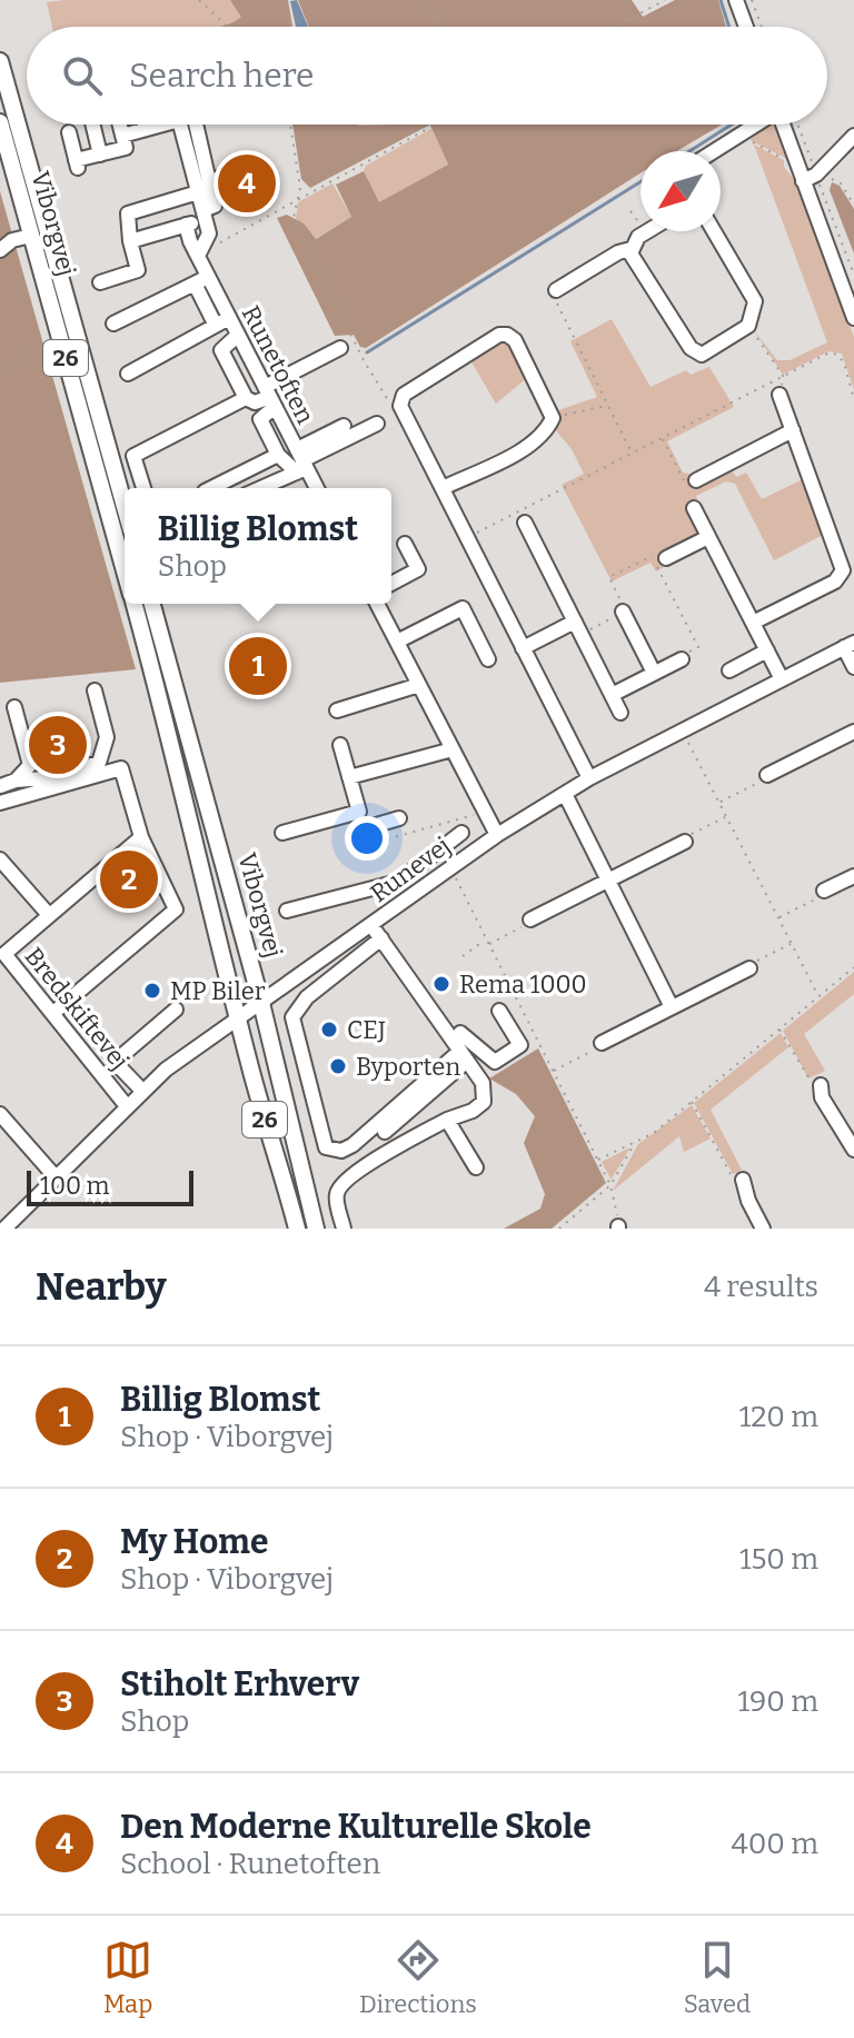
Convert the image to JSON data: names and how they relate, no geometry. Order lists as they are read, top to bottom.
{
  "streets": {
    "main road": ["Viborgvej", "26"],
    "street": ["Runetoften", "Runevej", "Bredskiftevej"]
  },
  "crossings": [
    ["Viborgvej", "Runevej"],
    ["Viborgvej", "Bredskiftevej"],
    ["Runevej", "Bredskiftevej"]
  ],
  "places": [
    "Rema 1000",
    "MP Biler",
    "CEJ",
    "Byporten"
  ],
  "scale_bar": "100 m",
  "north": "bottom left",
  "page": {
    "search": "Search here",
    "pins": [
      "4",
      "1",
      "3",
      "2"
    ],
    "popup": ["Billig Blomst", "Shop"],
    "scale": "100 m",
    "heading": ["Nearby", "4 results"],
    "list": [
      {
        "mark": "1",
        "name": "Billig Blomst",
        "note": "Shop · Viborgvej",
        "value": "120 m"
      },
      {
        "mark": "2",
        "name": "My Home",
        "note": "Shop · Viborgvej",
        "value": "150 m"
      },
      {
        "mark": "3",
        "name": "Stiholt Erhverv",
        "note": "Shop",
        "value": "190 m"
      },
      {
        "mark": "4",
        "name": "Den Moderne Kulturelle Skole",
        "note": "School · Runetoften",
        "value": "400 m"
      }
    ],
    "nav": ["Map", "Directions", "Saved"]
  }
}
